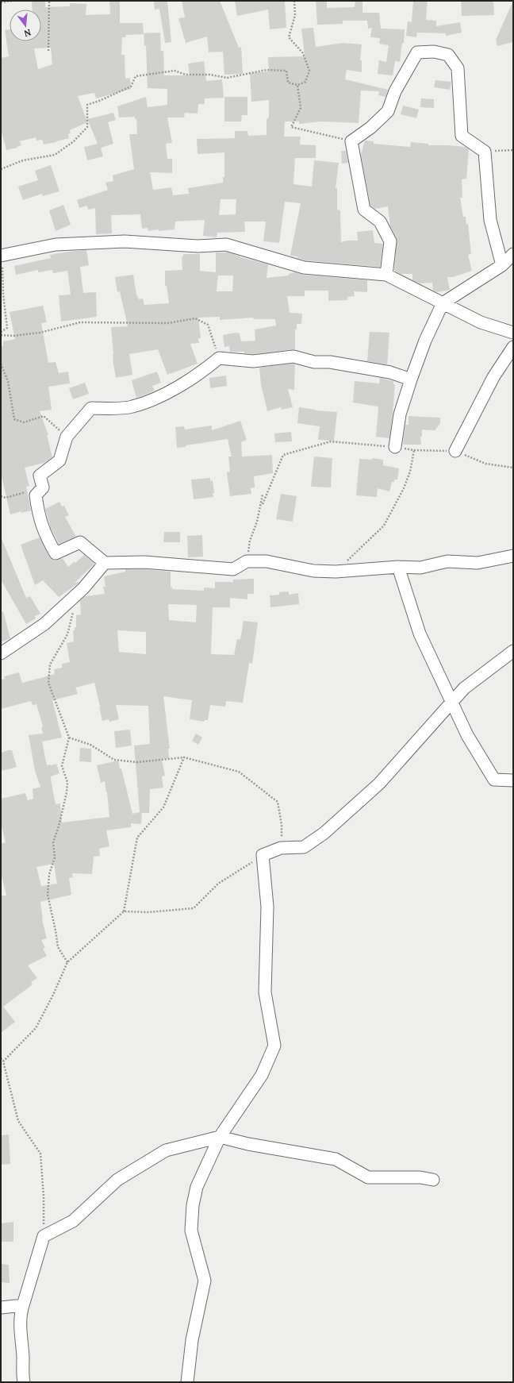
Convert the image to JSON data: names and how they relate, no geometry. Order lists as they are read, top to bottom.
{
  "north": "bottom"
}
